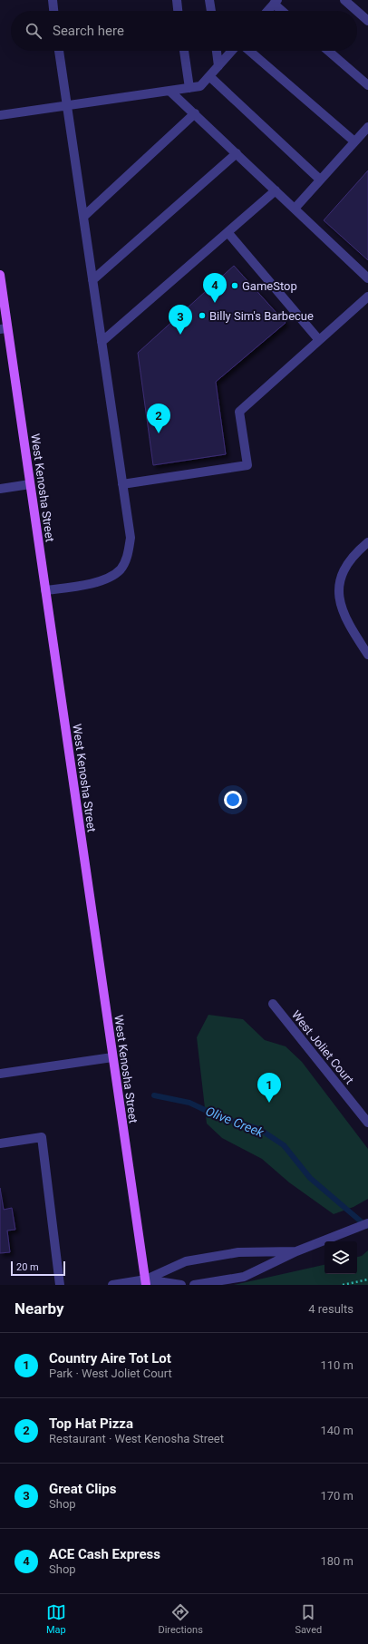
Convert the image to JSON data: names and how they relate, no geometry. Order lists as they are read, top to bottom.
{
  "streets": {
    "main road": ["West Kenosha Street"],
    "street": ["West Joliet Court"]
  },
  "water": ["Olive Creek"],
  "places": ["GameStop", "Billy Sim's Barbecue"],
  "scale_bar": "20 m",
  "page": {
    "search": "Search here",
    "pins": [
      "4",
      "3",
      "2",
      "1"
    ],
    "scale": "20 m",
    "heading": ["Nearby", "4 results"],
    "list": [
      {
        "mark": "1",
        "name": "Country Aire Tot Lot",
        "note": "Park · West Joliet Court",
        "value": "110 m"
      },
      {
        "mark": "2",
        "name": "Top Hat Pizza",
        "note": "Restaurant · West Kenosha Street",
        "value": "140 m"
      },
      {
        "mark": "3",
        "name": "Great Clips",
        "note": "Shop",
        "value": "170 m"
      },
      {
        "mark": "4",
        "name": "ACE Cash Express",
        "note": "Shop",
        "value": "180 m"
      }
    ],
    "nav": ["Map", "Directions", "Saved"]
  }
}
